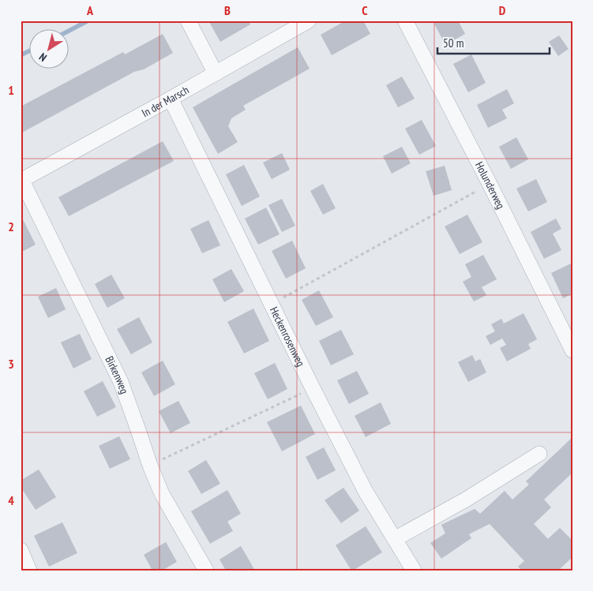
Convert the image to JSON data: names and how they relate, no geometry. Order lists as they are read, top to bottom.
{
  "streets": {
    "street": [
      "In der Marsch",
      "Holunderweg",
      "Heckenrosenweg",
      "Birkenweg"
    ]
  },
  "crossings": [
    ["In der Marsch", "Heckenrosenweg"],
    ["In der Marsch", "Birkenweg"]
  ],
  "scale_bar": "50 m",
  "north": "bottom left",
  "grid": {
    "columns": [
      "A",
      "B",
      "C",
      "D"
    ],
    "rows": [
      "1",
      "2",
      "3",
      "4"
    ]
  }
}
